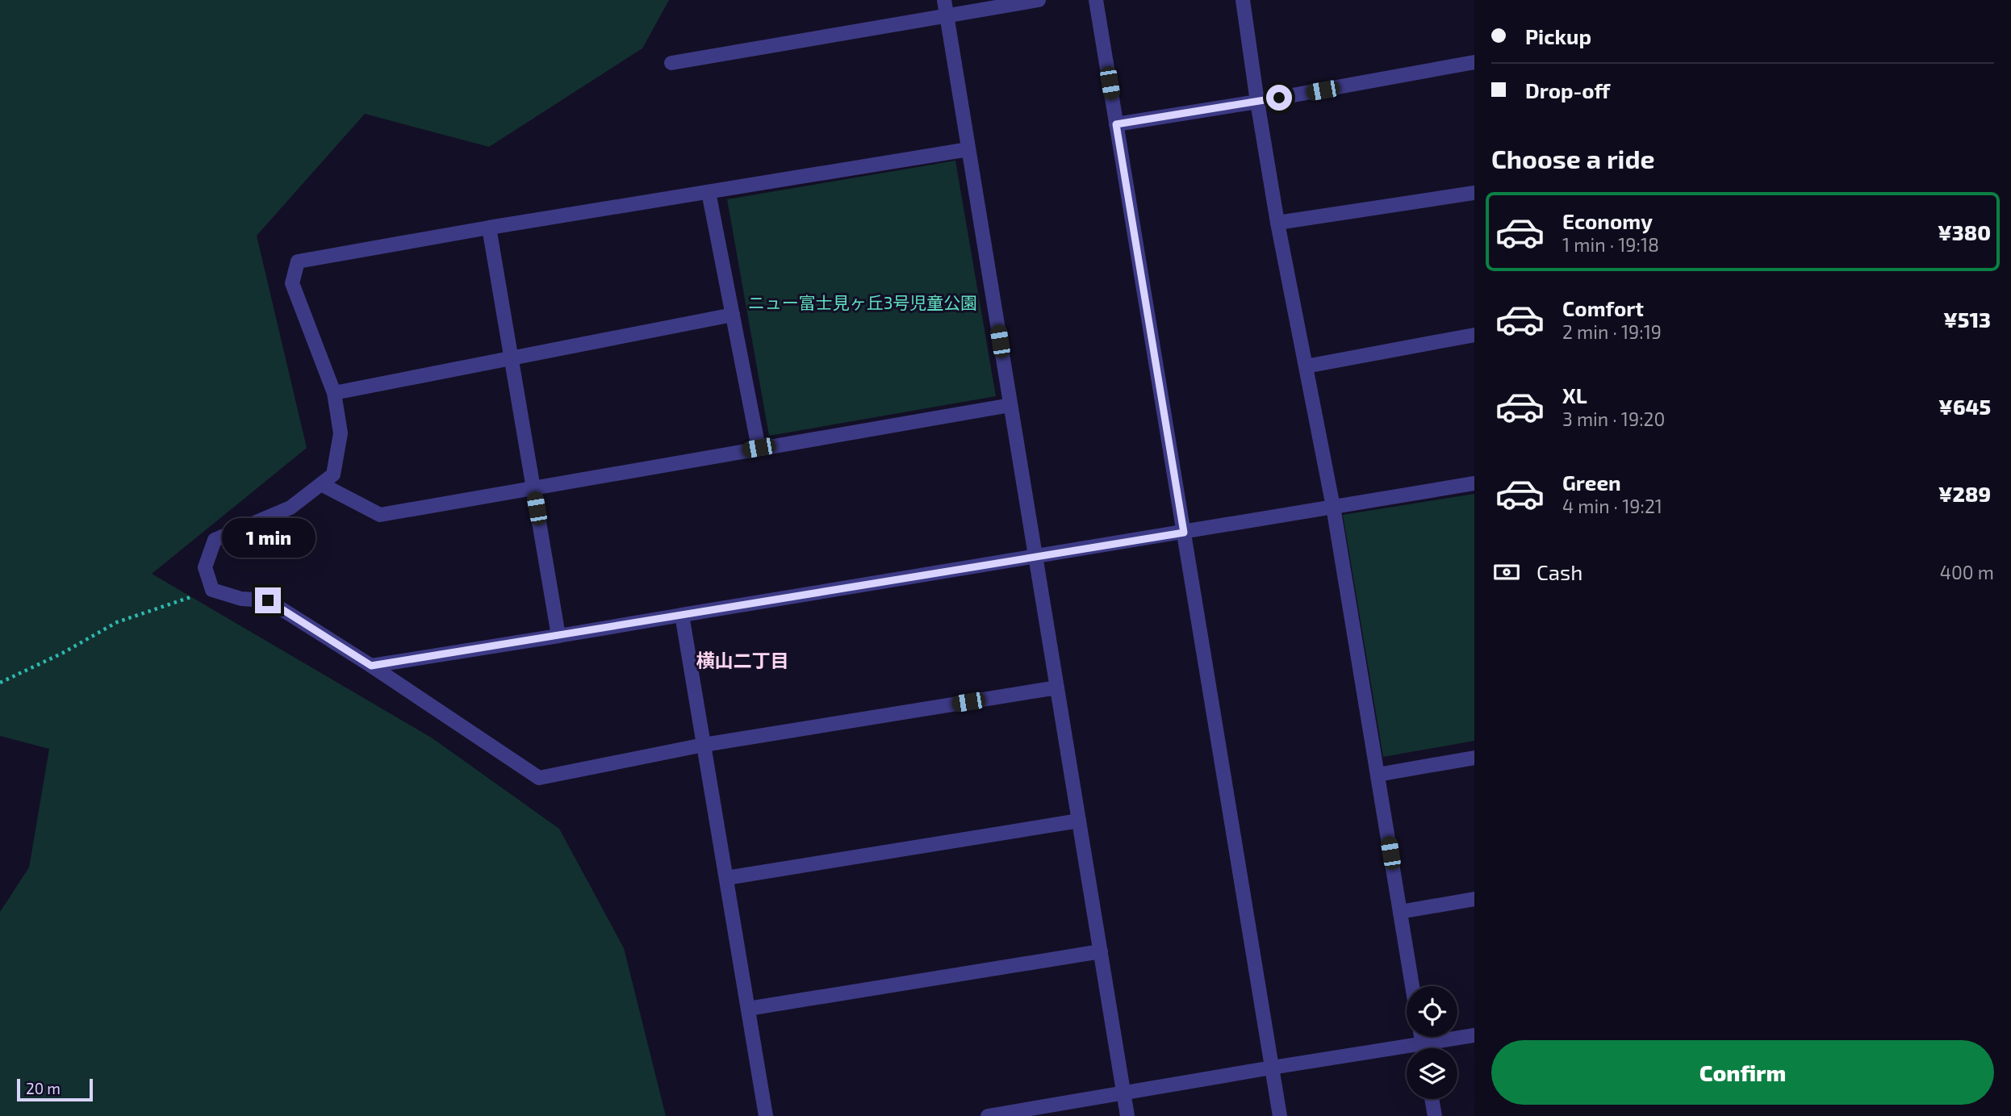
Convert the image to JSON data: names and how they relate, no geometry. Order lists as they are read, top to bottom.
{
  "districts": ["横山二丁目"],
  "parks": ["ニュー富士見ヶ丘3号児童公園"],
  "scale_bar": "20 m",
  "page": {
    "banner": ["Pickup", "Drop-off"],
    "heading": "Choose a ride",
    "list": [
      {
        "name": "Economy",
        "note": "1 min · 19:18",
        "value": "¥380"
      },
      {
        "name": "Comfort",
        "note": "2 min · 19:19",
        "value": "¥513"
      },
      {
        "name": "XL",
        "note": "3 min · 19:20",
        "value": "¥645"
      },
      {
        "name": "Green",
        "note": "4 min · 19:21",
        "value": "¥289"
      }
    ],
    "bubble": "1 min",
    "pay": ["Cash", "400 m"],
    "buttons": "Confirm",
    "scale": "20 m"
  }
}
